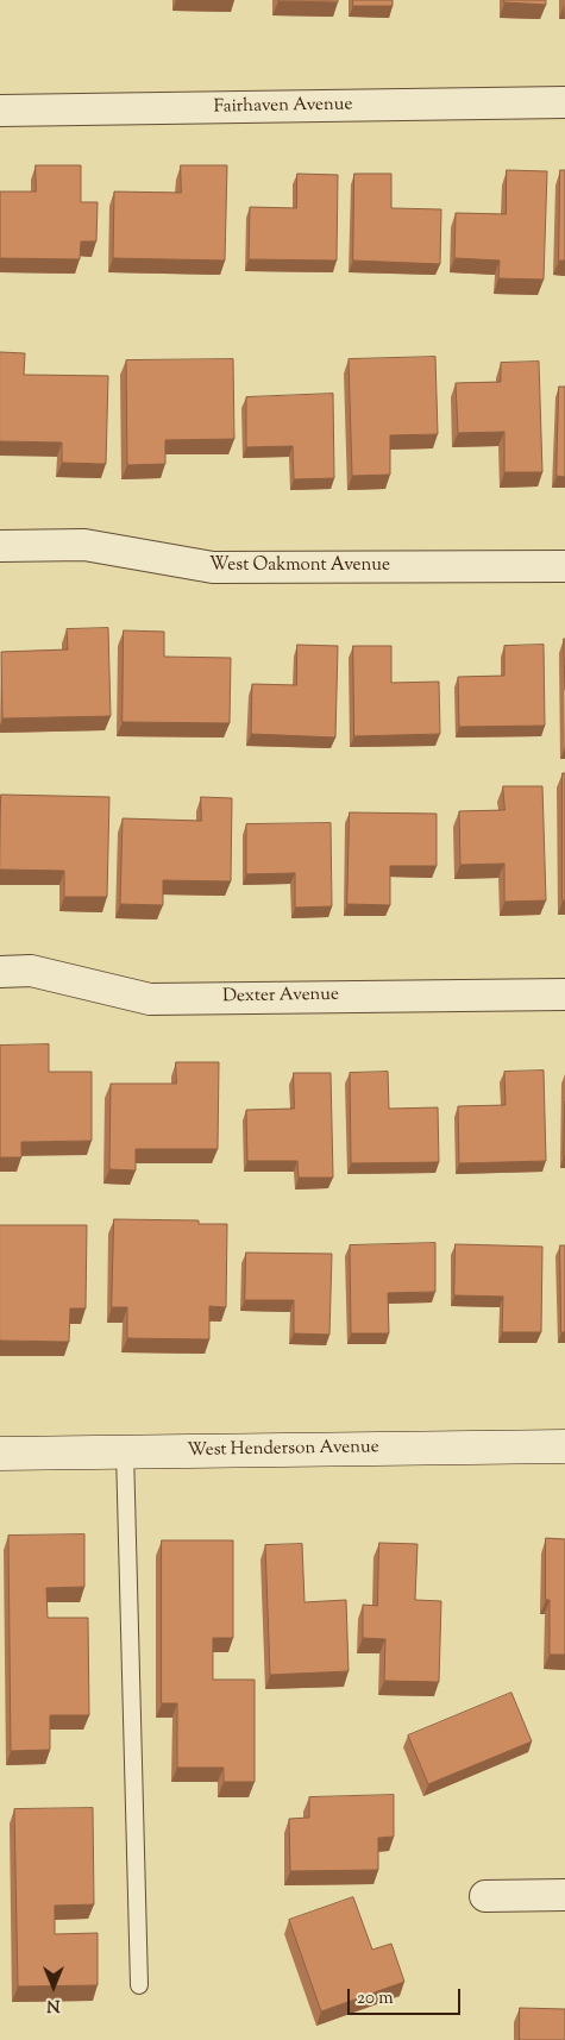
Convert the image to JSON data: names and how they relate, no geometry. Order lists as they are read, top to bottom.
{
  "streets": {
    "main road": ["West Henderson Avenue"],
    "street": ["Fairhaven Avenue", "West Oakmont Avenue", "Dexter Avenue"]
  },
  "scale_bar": "20 m",
  "north": "bottom"
}
